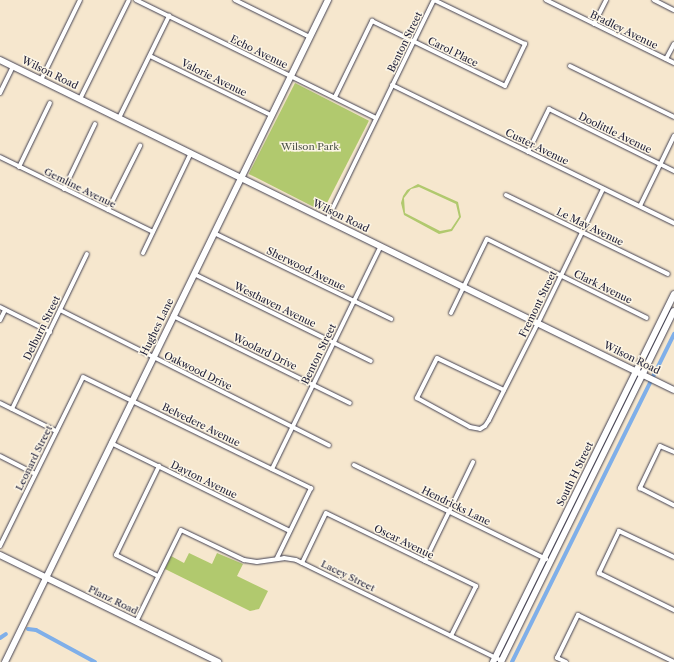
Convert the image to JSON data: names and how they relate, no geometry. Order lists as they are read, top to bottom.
{
  "streets": {
    "street": [
      "Bradley Avenue",
      "Benton Street",
      "Echo Avenue",
      "Carol Place",
      "Wilson Road",
      "Valorie Avenue",
      "Doolittle Avenue",
      "Custer Avenue",
      "Gemline Avenue",
      "Le May Avenue",
      "Sherwood Avenue",
      "Clark Avenue",
      "Fremont Street",
      "Westhaven Avenue",
      "Hughes Lane",
      "Delburn Street",
      "Woolard Drive",
      "Oakwood Drive",
      "Belvedere Avenue",
      "Leonard Street",
      "South H Street",
      "Dayton Avenue",
      "Hendricks Lane",
      "Oscar Avenue",
      "Lacey Street",
      "Planz Road"
    ]
  },
  "crossings": [
    ["Benton Street", "Echo Avenue"],
    ["Benton Street", "Carol Place"],
    ["Benton Street", "Wilson Road"],
    ["Benton Street", "Custer Avenue"],
    ["Benton Street", "Sherwood Avenue"],
    ["Benton Street", "Westhaven Avenue"],
    ["Benton Street", "Woolard Drive"],
    ["Benton Street", "Oakwood Drive"],
    ["Benton Street", "Belvedere Avenue"],
    ["Echo Avenue", "Carol Place"],
    ["Echo Avenue", "Hughes Lane"],
    ["Wilson Road", "Clark Avenue"],
    ["Wilson Road", "Fremont Street"],
    ["Wilson Road", "Hughes Lane"],
    ["Wilson Road", "South H Street"],
    ["Valorie Avenue", "Hughes Lane"],
    ["Doolittle Avenue", "Custer Avenue"],
    ["Custer Avenue", "Fremont Street"],
    ["Le May Avenue", "Fremont Street"],
    ["Sherwood Avenue", "Hughes Lane"],
    ["Clark Avenue", "Fremont Street"],
    ["Westhaven Avenue", "Hughes Lane"],
    ["Hughes Lane", "Woolard Drive"],
    ["Hughes Lane", "Oakwood Drive"],
    ["Hughes Lane", "Belvedere Avenue"],
    ["Hughes Lane", "Dayton Avenue"],
    ["Hughes Lane", "Planz Road"],
    ["Delburn Street", "Oakwood Drive"],
    ["Belvedere Avenue", "Leonard Street"],
    ["Belvedere Avenue", "Dayton Avenue"],
    ["South H Street", "Hendricks Lane"],
    ["South H Street", "Lacey Street"],
    ["Oscar Avenue", "Lacey Street"]
  ],
  "parks": ["Wilson Park"]
}
